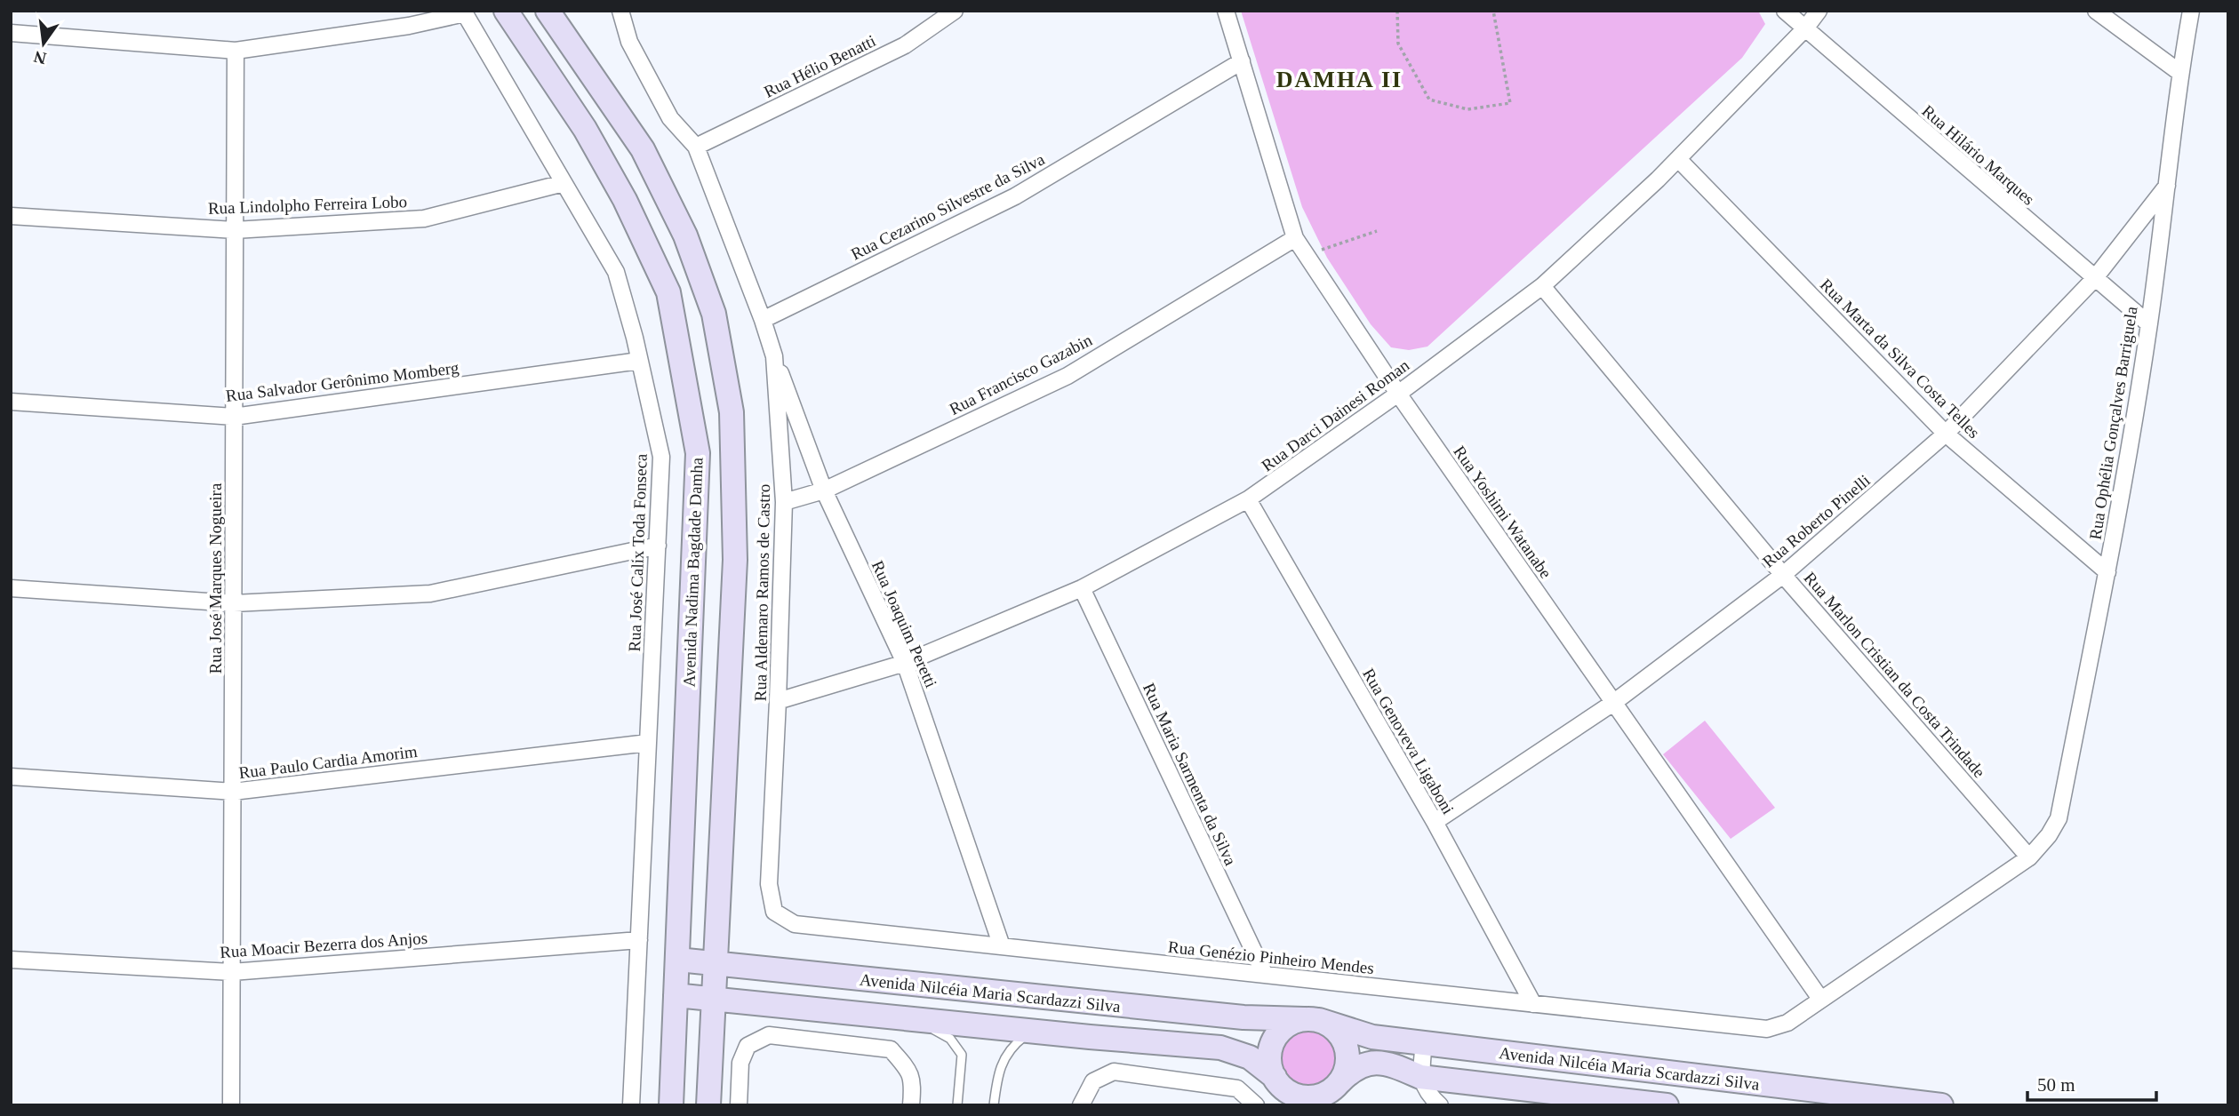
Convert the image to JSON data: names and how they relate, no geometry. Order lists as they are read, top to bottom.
{
  "streets": {
    "street": [
      "Rua Hélio Benatti",
      "Rua Hilário Marques",
      "Rua Lindolpho Ferreira Lobo",
      "Rua Cezarino Silvestre da Silva",
      "Rua Marta da Silva Costa Telles",
      "Rua Francisco Gazabin",
      "Rua Salvador Gerônimo Momberg",
      "Rua Darci Dainesi Roman",
      "Rua Ophélia Gonçalves Barriguela",
      "Rua Yoshimi Watanabe",
      "Rua Roberto Pinelli",
      "Rua José Calix Toda Fonseca",
      "Avenida Nadima Bagdade Damha",
      "Rua José Marques Nogueira",
      "Rua Aldemaro Ramos de Castro",
      "Rua Joaquim Peretti",
      "Rua Marlon Cristian da Costa Trindade",
      "Rua Genoveva Ligaboni",
      "Rua Paulo Cardia Amorim",
      "Rua Maria Sarmenta da Silva",
      "Rua Moacir Bezerra dos Anjos",
      "Rua Genézio Pinheiro Mendes",
      "Avenida Nilcéia Maria Scardazzi Silva"
    ]
  },
  "crossings": [
    ["Rua Hélio Benatti", "Rua Aldemaro Ramos de Castro"],
    ["Rua Hilário Marques", "Rua Darci Dainesi Roman"],
    ["Rua Hilário Marques", "Rua Ophélia Gonçalves Barriguela"],
    ["Rua Hilário Marques", "Rua Roberto Pinelli"],
    ["Rua Lindolpho Ferreira Lobo", "Rua José Calix Toda Fonseca"],
    ["Rua Lindolpho Ferreira Lobo", "Rua José Marques Nogueira"],
    ["Rua Cezarino Silvestre da Silva", "Rua Yoshimi Watanabe"],
    ["Rua Cezarino Silvestre da Silva", "Rua Aldemaro Ramos de Castro"],
    ["Rua Marta da Silva Costa Telles", "Rua Darci Dainesi Roman"],
    ["Rua Marta da Silva Costa Telles", "Rua Ophélia Gonçalves Barriguela"],
    ["Rua Marta da Silva Costa Telles", "Rua Roberto Pinelli"],
    ["Rua Francisco Gazabin", "Rua Yoshimi Watanabe"],
    ["Rua Francisco Gazabin", "Rua Aldemaro Ramos de Castro"],
    ["Rua Francisco Gazabin", "Rua Joaquim Peretti"],
    ["Rua Salvador Gerônimo Momberg", "Rua José Calix Toda Fonseca"],
    ["Rua Salvador Gerônimo Momberg", "Rua José Marques Nogueira"],
    ["Rua Darci Dainesi Roman", "Rua Yoshimi Watanabe"],
    ["Rua Darci Dainesi Roman", "Rua Aldemaro Ramos de Castro"],
    ["Rua Darci Dainesi Roman", "Rua Joaquim Peretti"],
    ["Rua Darci Dainesi Roman", "Rua Marlon Cristian da Costa Trindade"],
    ["Rua Darci Dainesi Roman", "Rua Genoveva Ligaboni"],
    ["Rua Darci Dainesi Roman", "Rua Maria Sarmenta da Silva"],
    ["Rua Ophélia Gonçalves Barriguela", "Rua Yoshimi Watanabe"],
    ["Rua Ophélia Gonçalves Barriguela", "Rua Roberto Pinelli"],
    ["Rua Ophélia Gonçalves Barriguela", "Rua Marlon Cristian da Costa Trindade"],
    ["Rua Ophélia Gonçalves Barriguela", "Rua Genézio Pinheiro Mendes"],
    ["Rua Yoshimi Watanabe", "Rua Roberto Pinelli"],
    ["Rua Roberto Pinelli", "Rua Marlon Cristian da Costa Trindade"],
    ["Rua Roberto Pinelli", "Rua Genoveva Ligaboni"],
    ["Rua José Calix Toda Fonseca", "Rua Paulo Cardia Amorim"],
    ["Rua José Calix Toda Fonseca", "Rua Moacir Bezerra dos Anjos"],
    ["Avenida Nadima Bagdade Damha", "Avenida Nilcéia Maria Scardazzi Silva"],
    ["Rua José Marques Nogueira", "Rua Paulo Cardia Amorim"],
    ["Rua José Marques Nogueira", "Rua Moacir Bezerra dos Anjos"],
    ["Rua Aldemaro Ramos de Castro", "Rua Joaquim Peretti"],
    ["Rua Aldemaro Ramos de Castro", "Rua Genézio Pinheiro Mendes"],
    ["Rua Joaquim Peretti", "Rua Genézio Pinheiro Mendes"],
    ["Rua Genoveva Ligaboni", "Rua Genézio Pinheiro Mendes"],
    ["Rua Maria Sarmenta da Silva", "Rua Genézio Pinheiro Mendes"]
  ],
  "districts": ["DAMHA II"],
  "scale_bar": "50 m",
  "north": "bottom"
}
